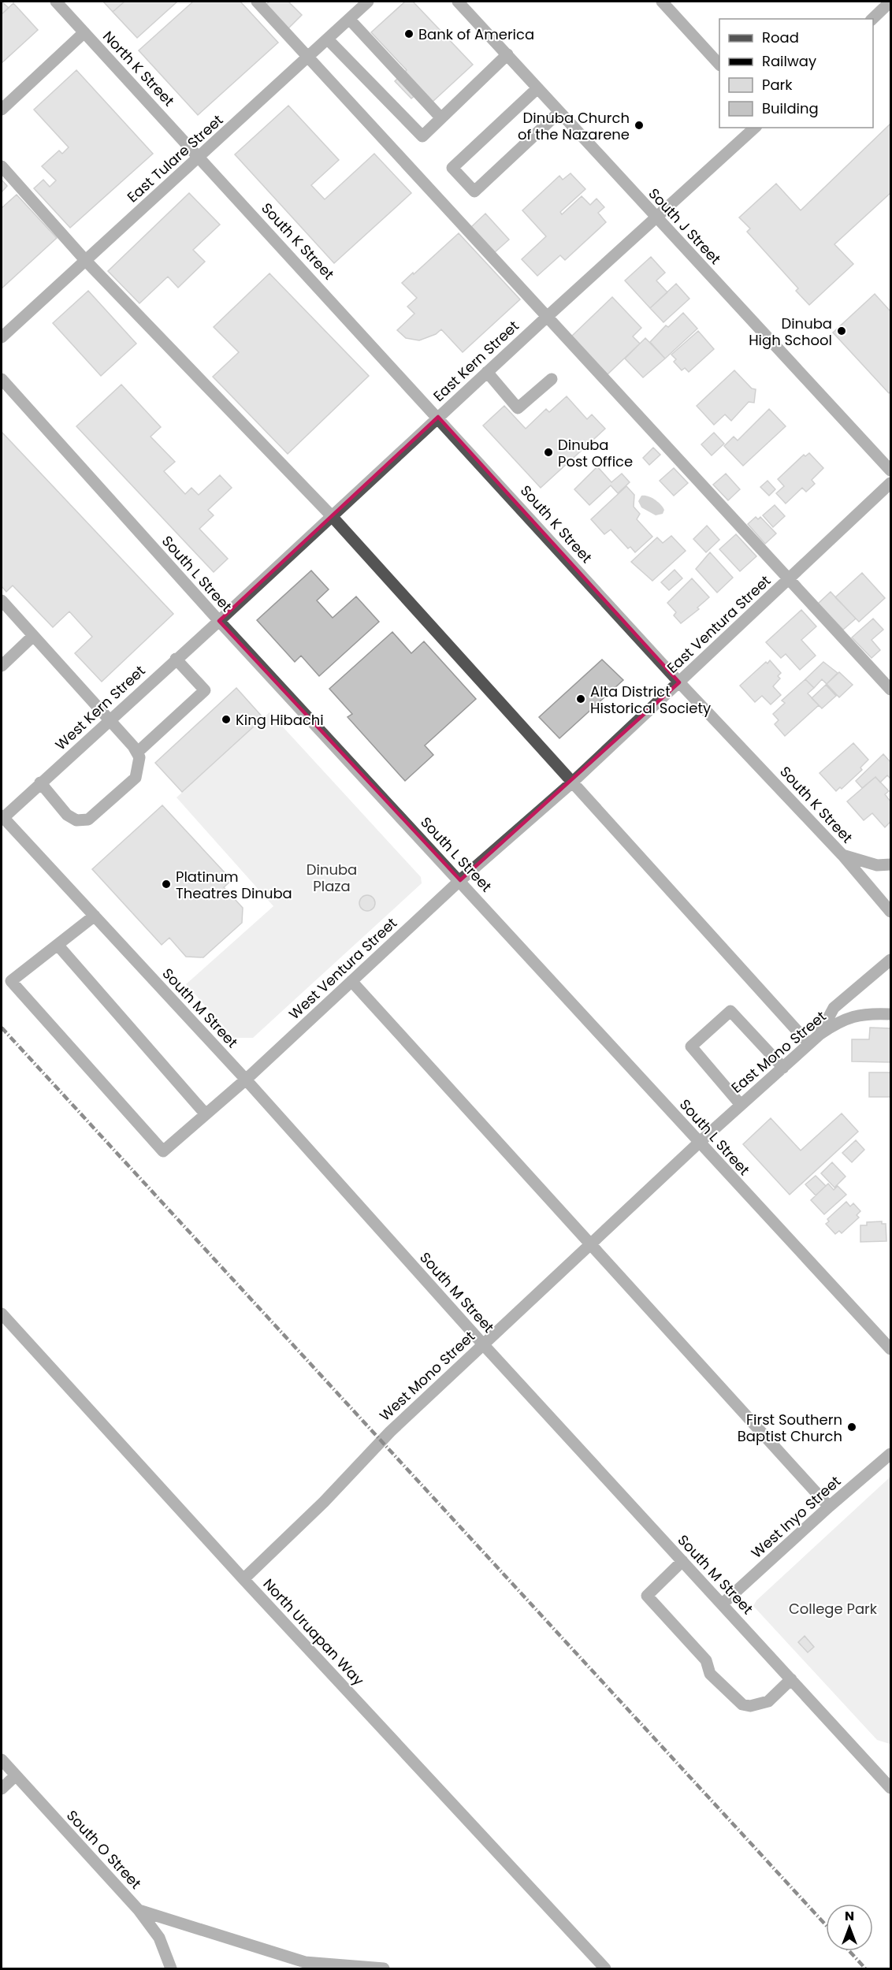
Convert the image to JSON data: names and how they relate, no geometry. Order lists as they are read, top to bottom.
{
  "streets": {
    "street": [
      "North K Street",
      "East Tulare Street",
      "South J Street",
      "South K Street",
      "East Kern Street",
      "South L Street",
      "East Ventura Street",
      "West Kern Street",
      "West Ventura Street",
      "South M Street",
      "East Mono Street",
      "West Mono Street",
      "West Inyo Street",
      "North Uruapan Way",
      "South O Street"
    ]
  },
  "crossings": [
    ["North K Street", "East Tulare Street"],
    ["North K Street", "South K Street"],
    ["East Tulare Street", "South K Street"],
    ["South J Street", "East Kern Street"],
    ["South K Street", "East Kern Street"],
    ["South K Street", "East Ventura Street"],
    ["East Kern Street", "South L Street"],
    ["East Kern Street", "West Kern Street"],
    ["South L Street", "East Ventura Street"],
    ["South L Street", "West Kern Street"],
    ["South L Street", "West Ventura Street"],
    ["South L Street", "East Mono Street"],
    ["South L Street", "West Mono Street"],
    ["East Ventura Street", "West Ventura Street"],
    ["West Kern Street", "South M Street"],
    ["West Ventura Street", "South M Street"],
    ["South M Street", "West Mono Street"],
    ["South M Street", "West Inyo Street"],
    ["East Mono Street", "West Mono Street"],
    ["West Mono Street", "North Uruapan Way"]
  ],
  "parks": ["Dinuba Plaza", "College Park"],
  "places": [
    "Bank of America",
    "Dinuba Church of the Nazarene",
    "Dinuba High School",
    "Dinuba Post Office",
    "Alta District Historical Society",
    "King Hibachi",
    "Platinum Theatres Dinuba",
    "First Southern Baptist Church"
  ],
  "legend": [
    "Road",
    "Railway",
    "Park",
    "Building"
  ],
  "north": "top"
}
